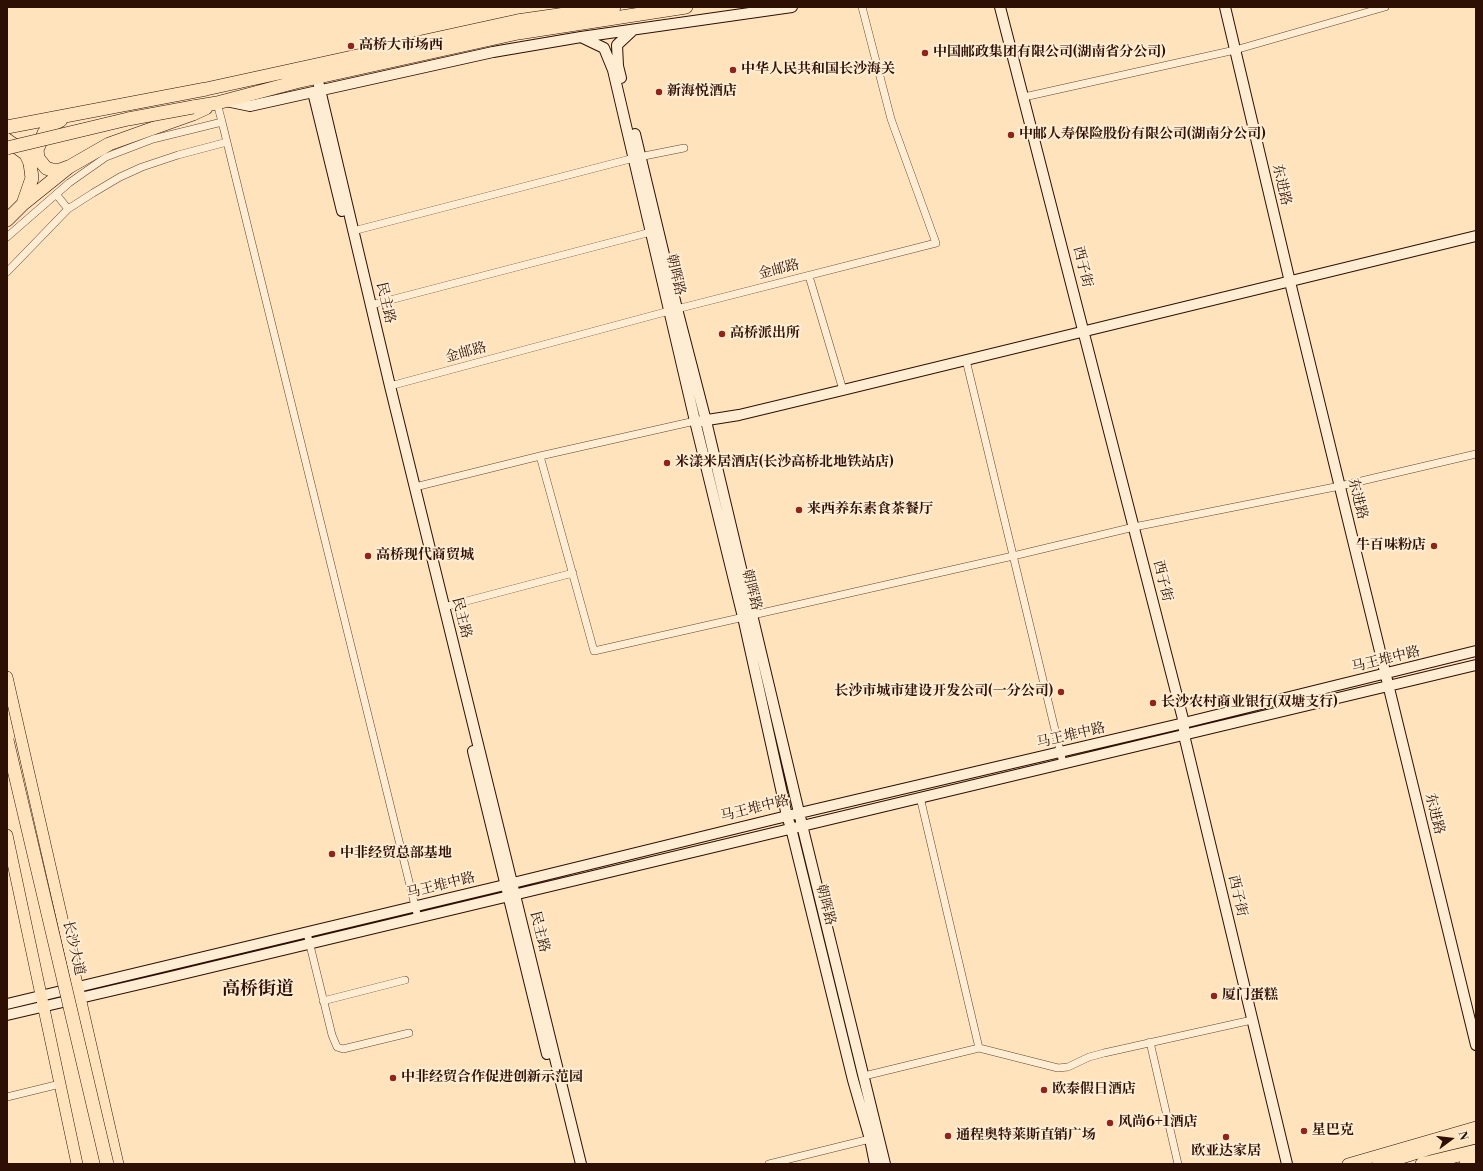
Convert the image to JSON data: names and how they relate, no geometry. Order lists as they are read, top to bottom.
{
  "streets": {
    "highway": ["长沙大道"],
    "street": [
      "东进路",
      "西子街",
      "金邮路",
      "朝晖路",
      "民主路",
      "马王堆中路"
    ]
  },
  "crossings": [
    ["东进路", "马王堆中路"],
    ["西子街", "马王堆中路"],
    ["金邮路", "朝晖路"],
    ["金邮路", "民主路"],
    ["朝晖路", "马王堆中路"],
    ["民主路", "马王堆中路"]
  ],
  "districts": ["高桥街道"],
  "places": [
    "高桥大市场西",
    "中国邮政集团有限公司(湖南省分公司)",
    "中华人民共和国长沙海关",
    "新海悦酒店",
    "中邮人寿保险股份有限公司(湖南分公司)",
    "高桥派出所",
    "米漾米居酒店(长沙高桥北地铁站店)",
    "来西养东素食茶餐厅",
    "牛百味粉店",
    "高桥现代商贸城",
    "长沙市城市建设开发公司(一分公司)",
    "长沙农村商业银行(双塘支行)",
    "中非经贸总部基地",
    "厦门蛋糕",
    "中非经贸合作促进创新示范园",
    "欧泰假日酒店",
    "风尚6+1酒店",
    "星巴克",
    "通程奥特莱斯直销广场",
    "欧亚达家居"
  ],
  "north": "right"
}
